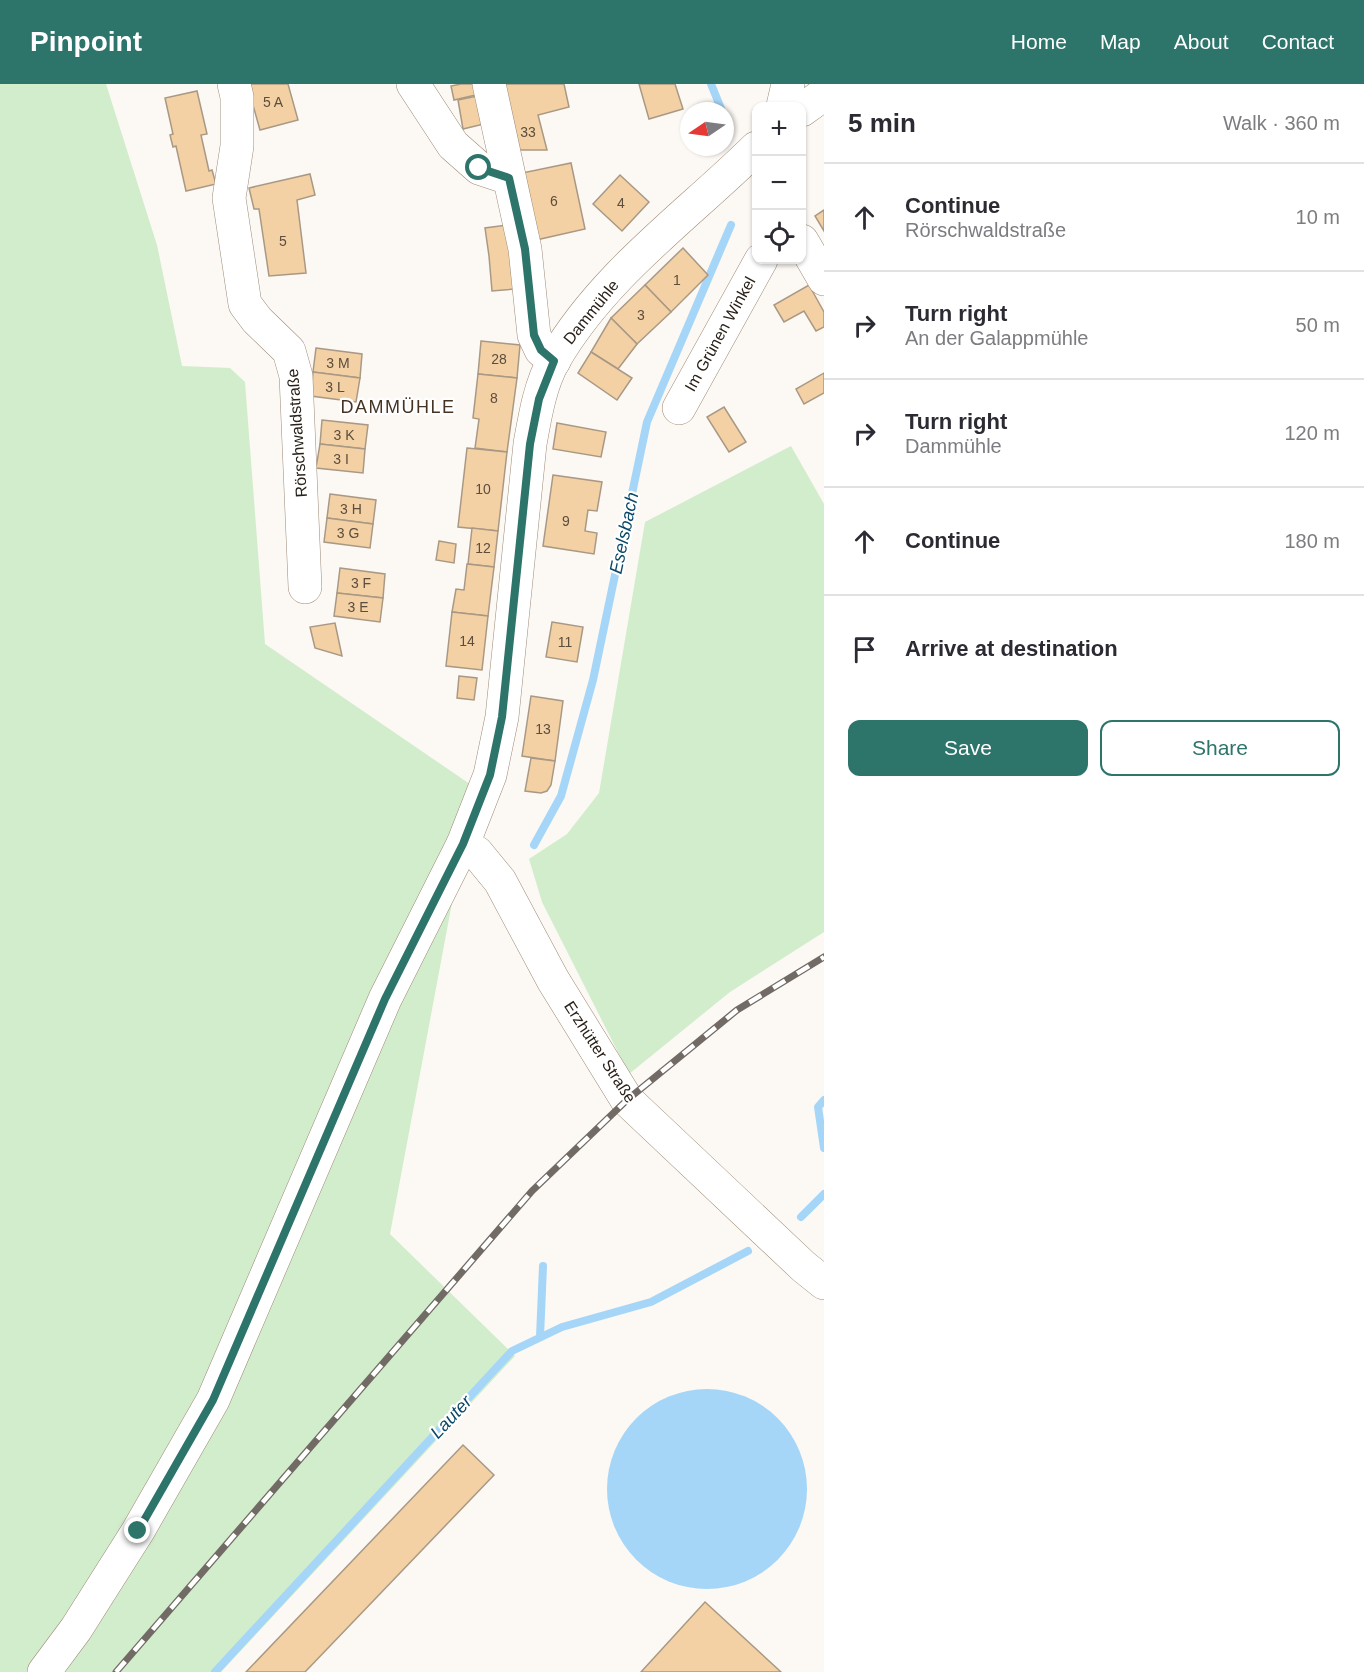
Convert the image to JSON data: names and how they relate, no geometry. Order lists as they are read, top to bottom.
{
  "streets": {
    "street": [
      "Dammühle",
      "Im Grünen Winkel",
      "Rörschwaldstraße",
      "Erzhütter Straße"
    ]
  },
  "crossings": [
    ["Dammühle", "Erzhütter Straße"]
  ],
  "districts": ["DAMMÜHLE"],
  "water": ["Eselsbach", "Lauter"],
  "house_numbers": [
    "5 A",
    "33",
    "6",
    "4",
    "5",
    "1",
    "3",
    "28",
    "3 M",
    "3 L",
    "8",
    "3 K",
    "3 I",
    "10",
    "3 H",
    "9",
    "3 G",
    "12",
    "3 F",
    "3 E",
    "14",
    "11",
    "13"
  ],
  "north": "left",
  "page": {
    "header": "Pinpoint",
    "nav": [
      "Home",
      "Map",
      "About",
      "Contact"
    ],
    "heading": ["5 min", "Walk · 360 m"],
    "map_buttons": ["+", "−"],
    "list": [
      ["Continue", "Rörschwaldstraße", "10 m"],
      ["Turn right", "An der Galappmühle", "50 m"],
      ["Turn right", "Dammühle", "120 m"],
      ["Continue", "180 m"],
      "Arrive at destination"
    ],
    "buttons": ["Save", "Share"]
  }
}
